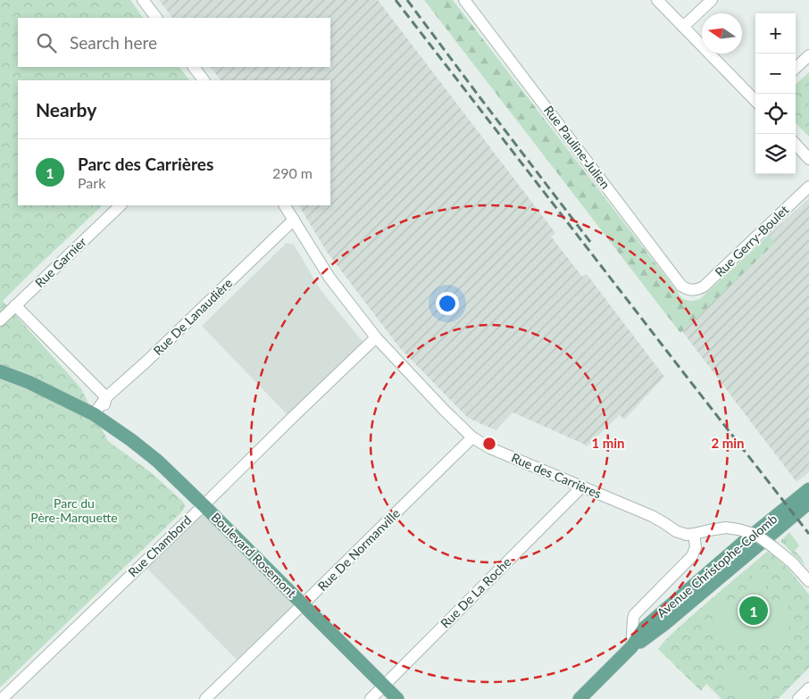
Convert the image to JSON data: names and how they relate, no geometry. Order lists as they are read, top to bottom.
{
  "streets": {
    "main road": ["Boulevard Rosemont", "Avenue Christophe-Colomb"],
    "street": [
      "Rue Pauline-Julien",
      "Rue Gerry-Boulet",
      "Rue Garnier",
      "Rue De Lanaudière",
      "Rue des Carrières",
      "Rue Chambord",
      "Rue De Normanville",
      "Rue De La Roche"
    ]
  },
  "crossings": [
    ["Rue Pauline-Julien", "Rue Gerry-Boulet"],
    ["Rue De Lanaudière", "Rue des Carrières"],
    ["Rue des Carrières", "Rue Chambord"],
    ["Rue des Carrières", "Rue De Normanville"],
    ["Rue des Carrières", "Avenue Christophe-Colomb"],
    ["Rue des Carrières", "Rue De La Roche"],
    ["Rue Chambord", "Boulevard Rosemont"],
    ["Rue De Normanville", "Boulevard Rosemont"],
    ["Boulevard Rosemont", "Rue De La Roche"]
  ],
  "parks": ["Parc du Père-Marquette"],
  "north": "left",
  "page": {
    "map_buttons": ["+", "−"],
    "search": "Search here",
    "heading": "Nearby",
    "list": [
      {
        "mark": "1",
        "name": "Parc des Carrières",
        "note": "Park",
        "value": "290 m"
      }
    ],
    "pins": "1"
  },
  "rings": ["1 min", "2 min"]
}
